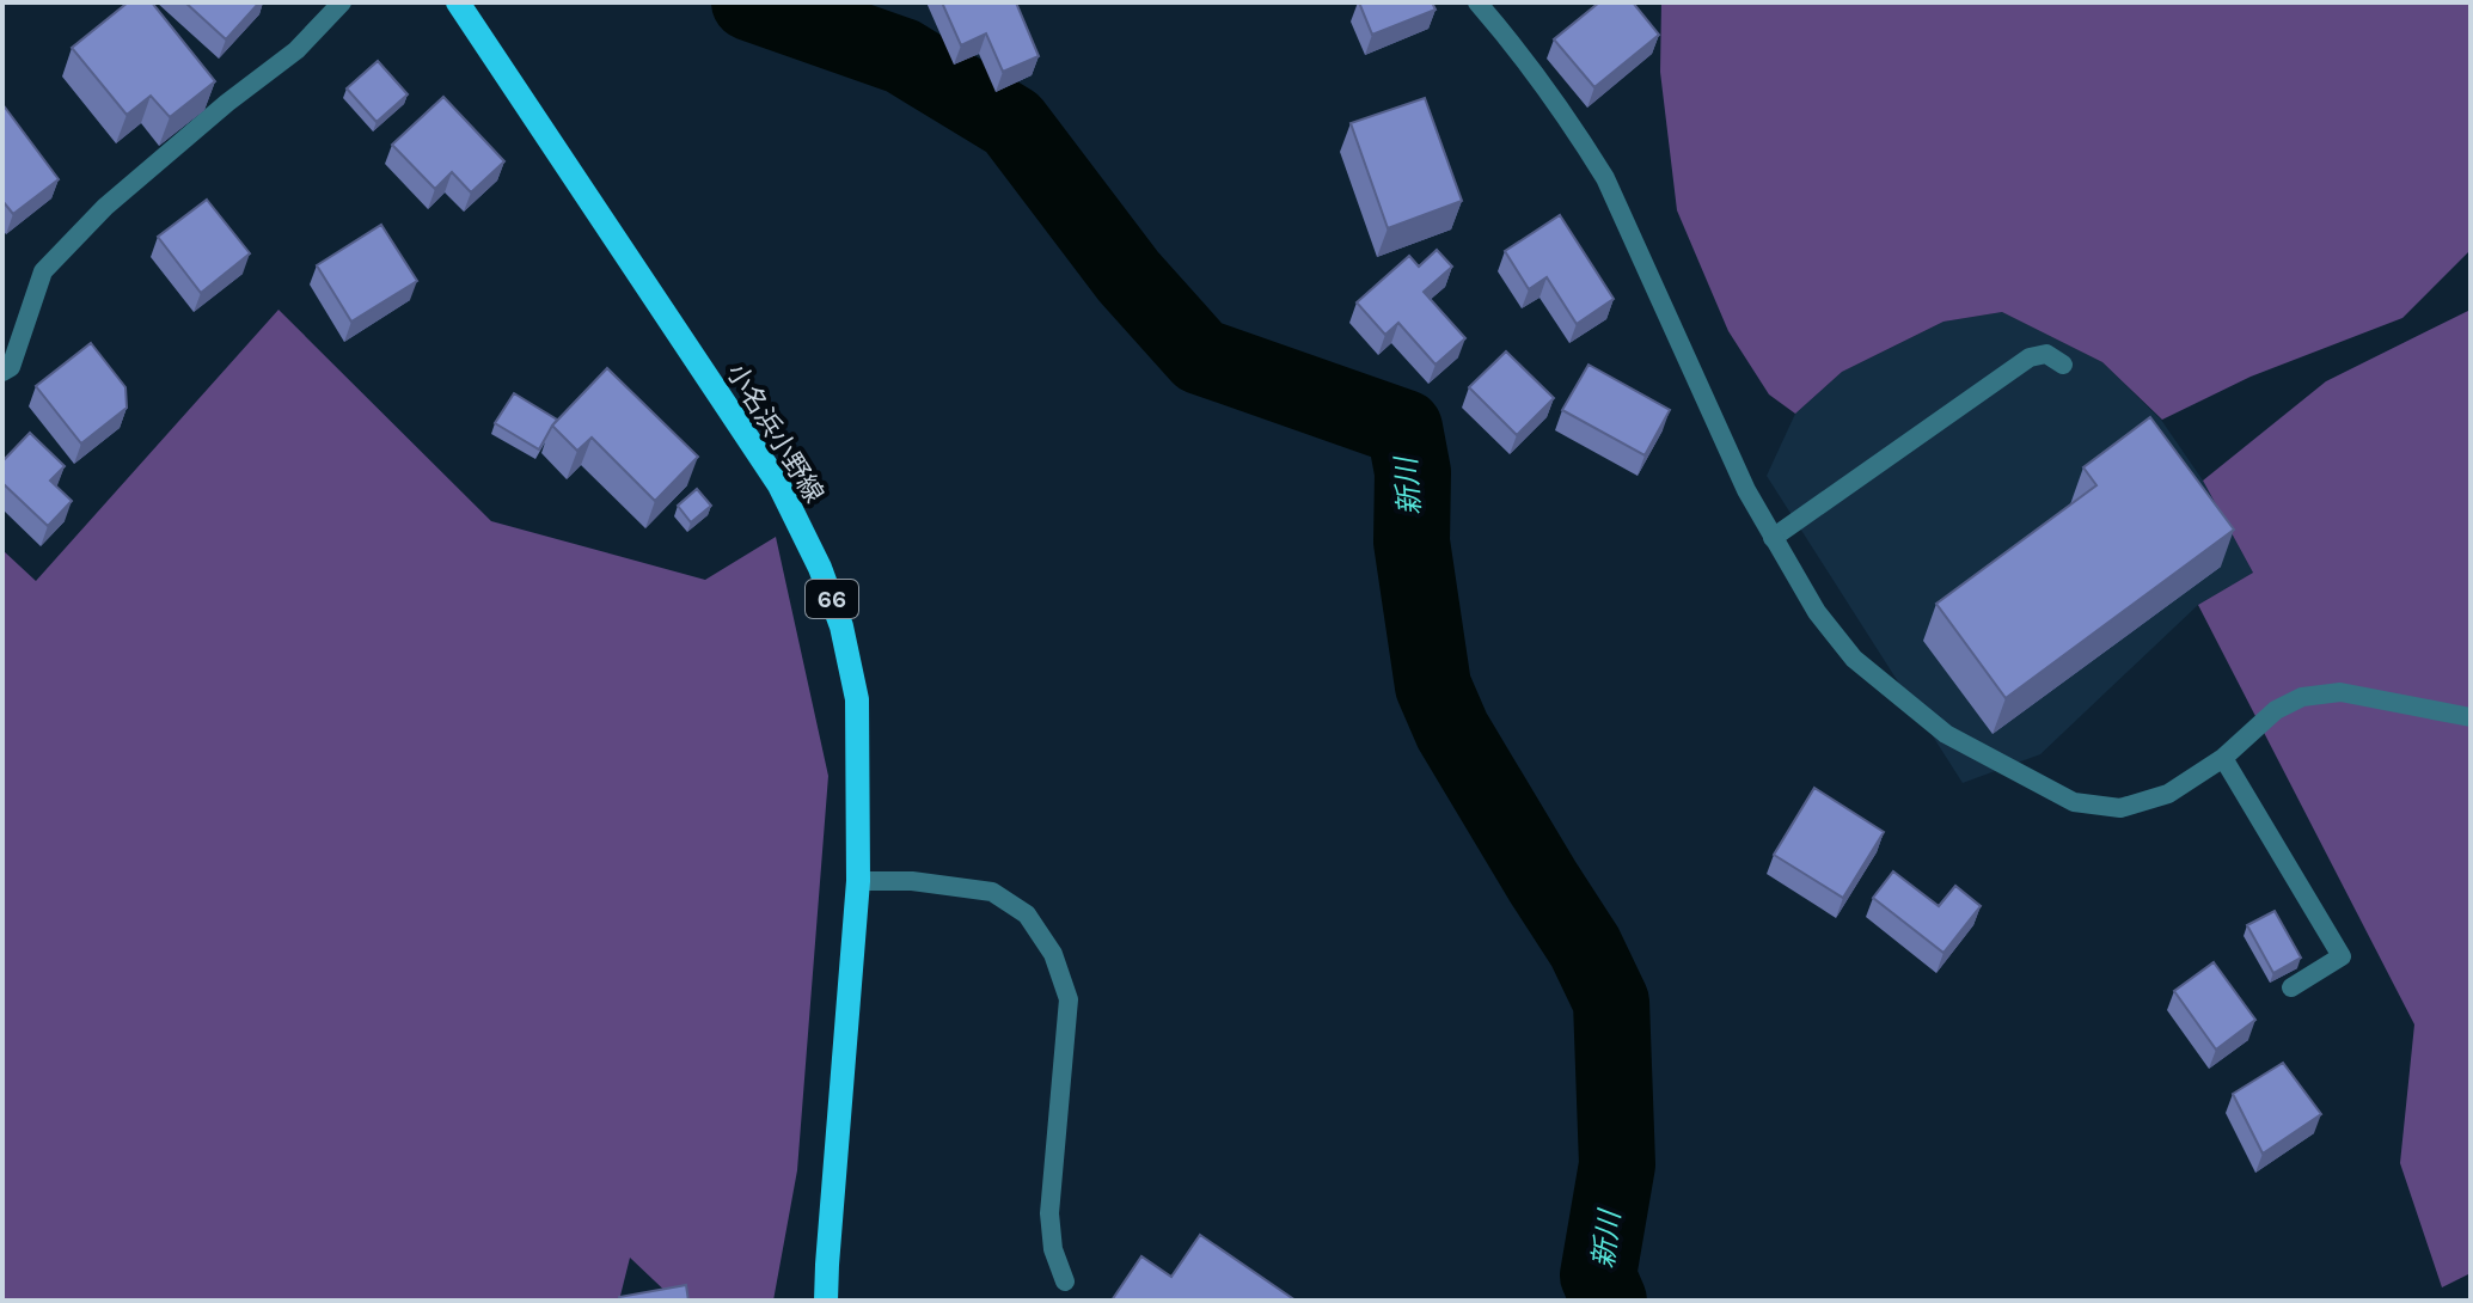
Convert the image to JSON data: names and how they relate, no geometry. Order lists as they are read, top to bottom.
{
  "streets": {
    "main road": ["小名浜小野線", "66"]
  },
  "water": ["新川"]
}
